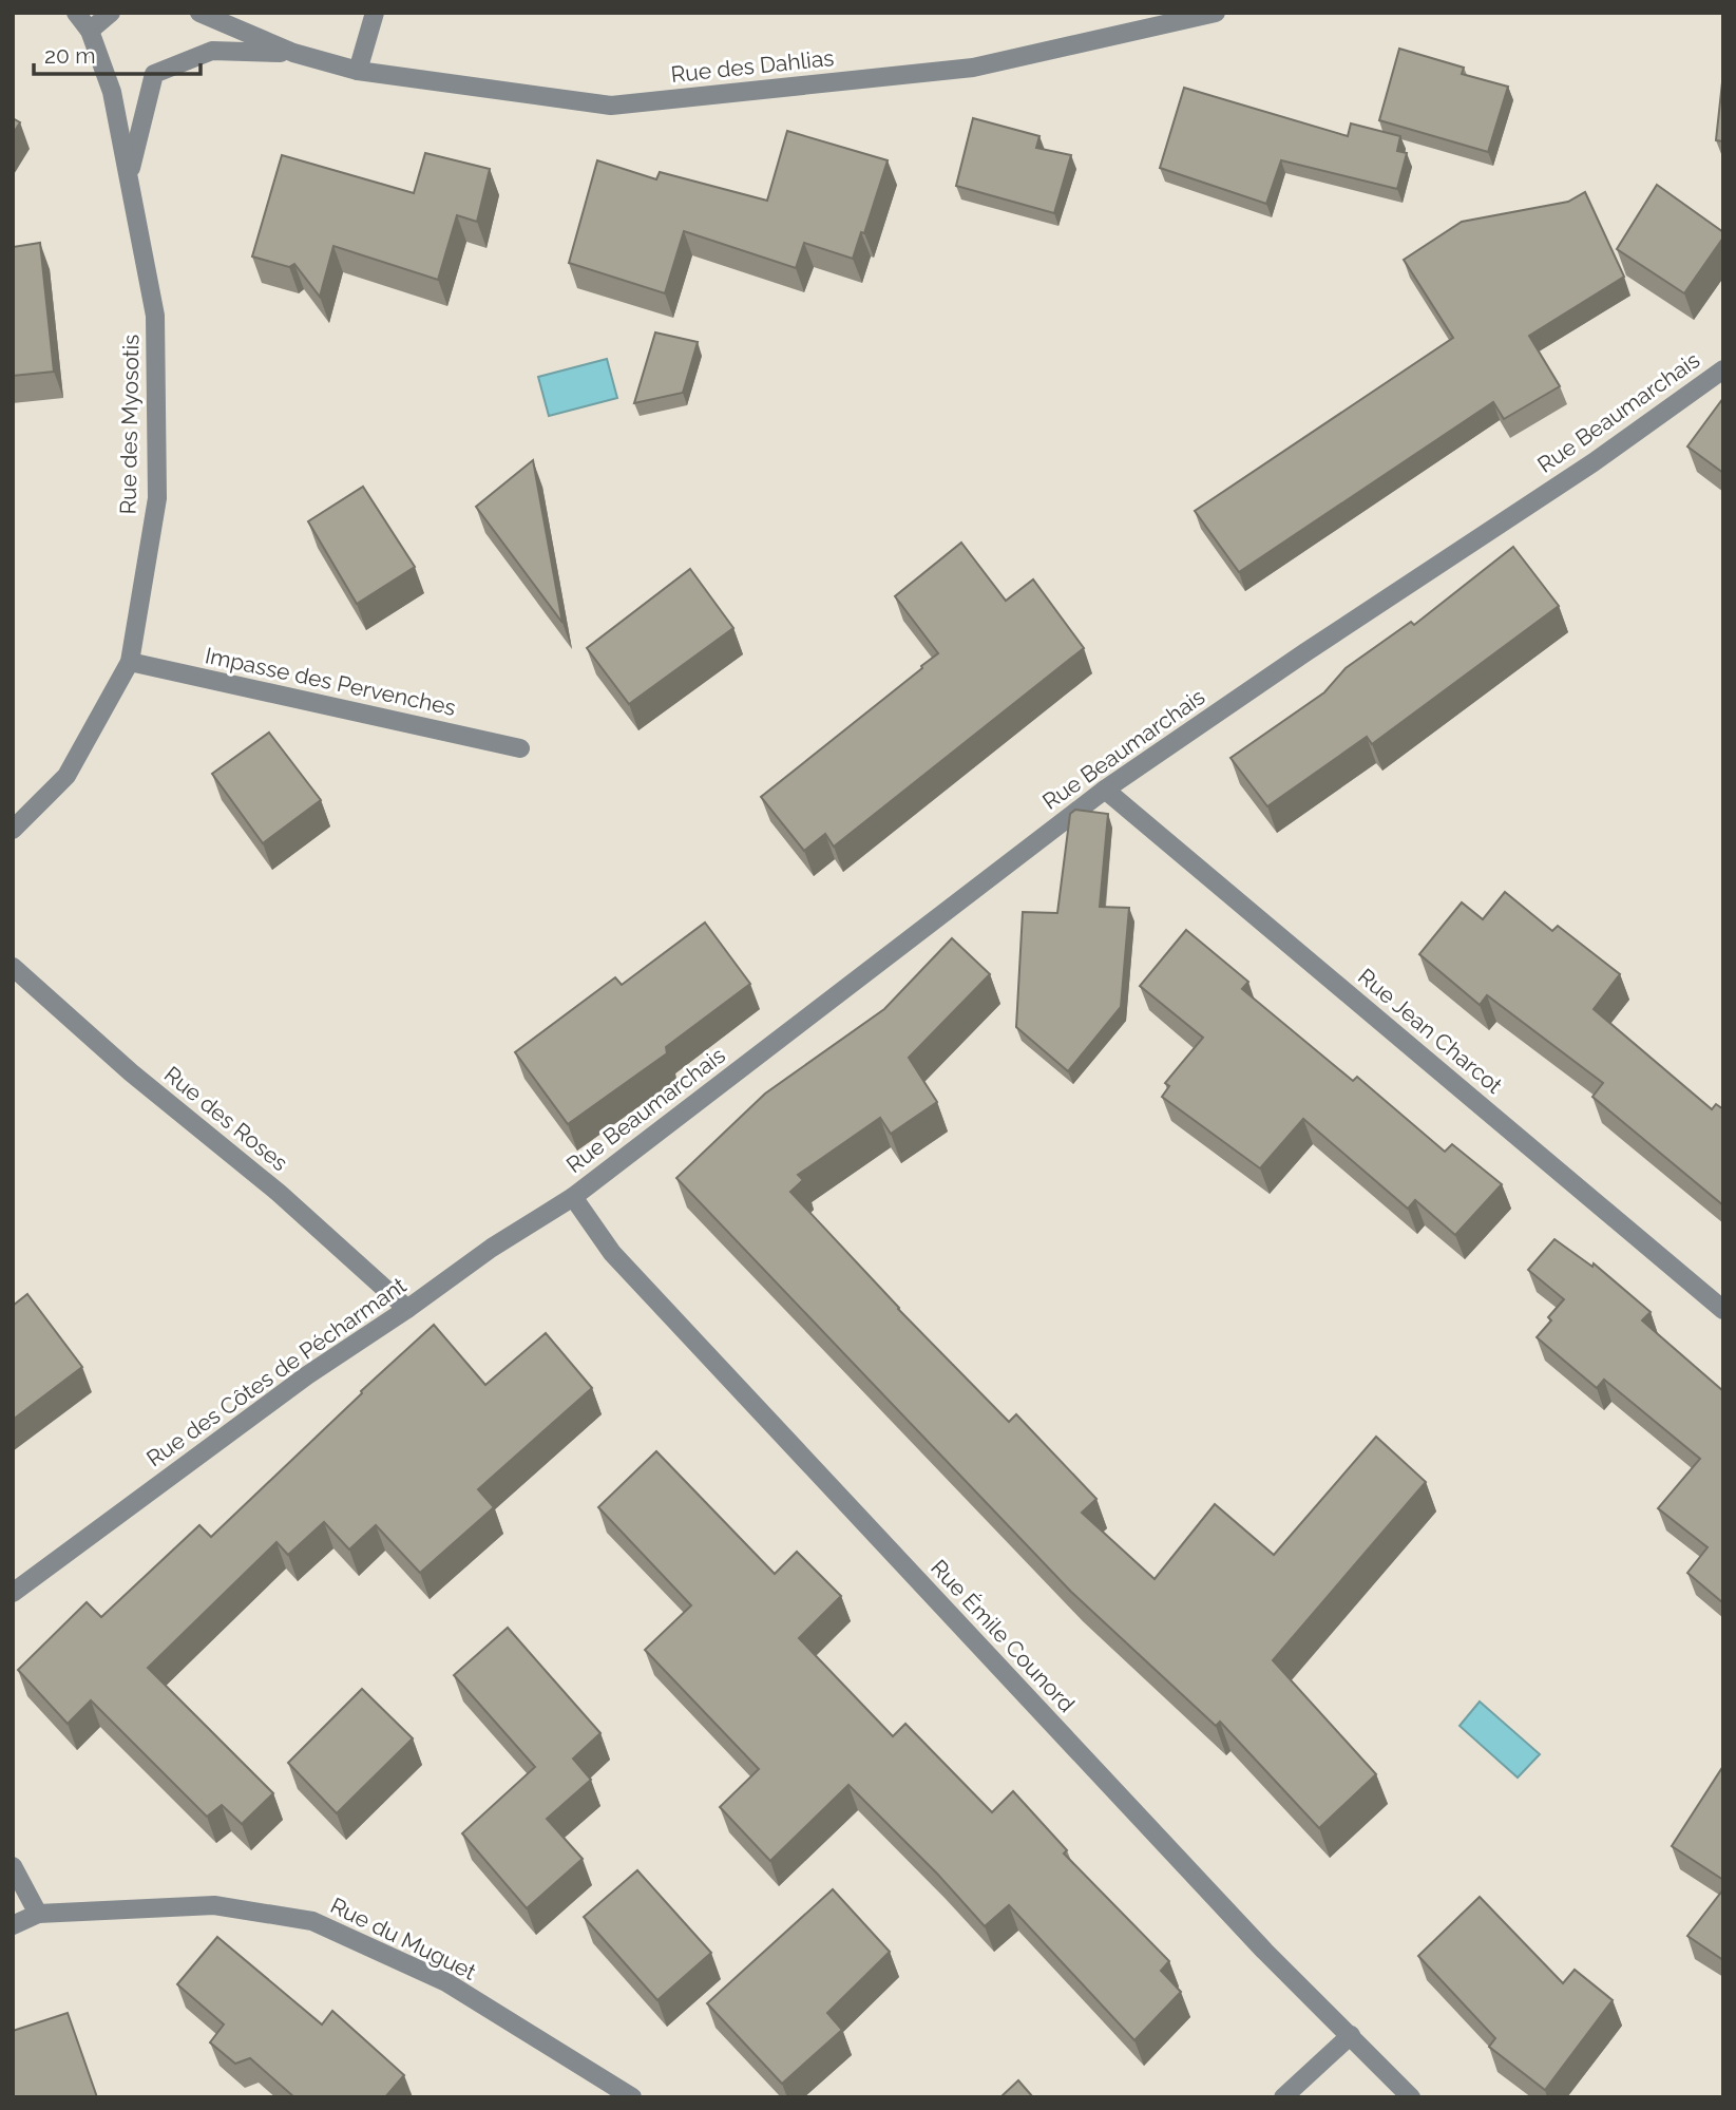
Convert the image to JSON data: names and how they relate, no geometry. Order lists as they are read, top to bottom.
{
  "streets": {
    "street": [
      "Rue des Dahlias",
      "Rue Beaumarchais",
      "Rue des Myosotis",
      "Impasse des Pervenches",
      "Rue Jean Charcot",
      "Rue des Roses",
      "Rue des Côtes de Pécharmant",
      "Rue Émile Counord",
      "Rue du Muguet"
    ]
  },
  "crossings": [
    ["Rue des Dahlias", "Rue des Myosotis"],
    ["Rue Beaumarchais", "Rue Jean Charcot"],
    ["Rue Beaumarchais", "Rue des Côtes de Pécharmant"],
    ["Rue Beaumarchais", "Rue Émile Counord"],
    ["Rue des Myosotis", "Impasse des Pervenches"],
    ["Rue des Roses", "Rue des Côtes de Pécharmant"],
    ["Rue des Côtes de Pécharmant", "Rue Émile Counord"]
  ],
  "scale_bar": "20 m"
}
